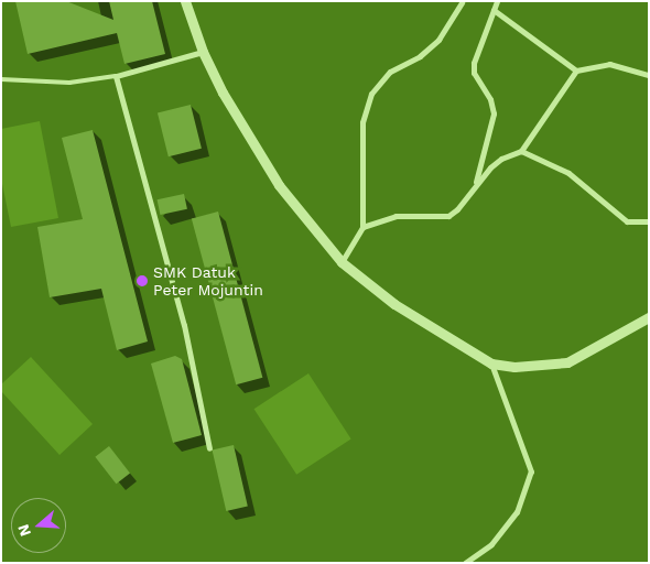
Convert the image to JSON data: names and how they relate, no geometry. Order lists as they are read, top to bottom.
{
  "places": ["SMK Datuk Peter Mojuntin"],
  "north": "left"
}
